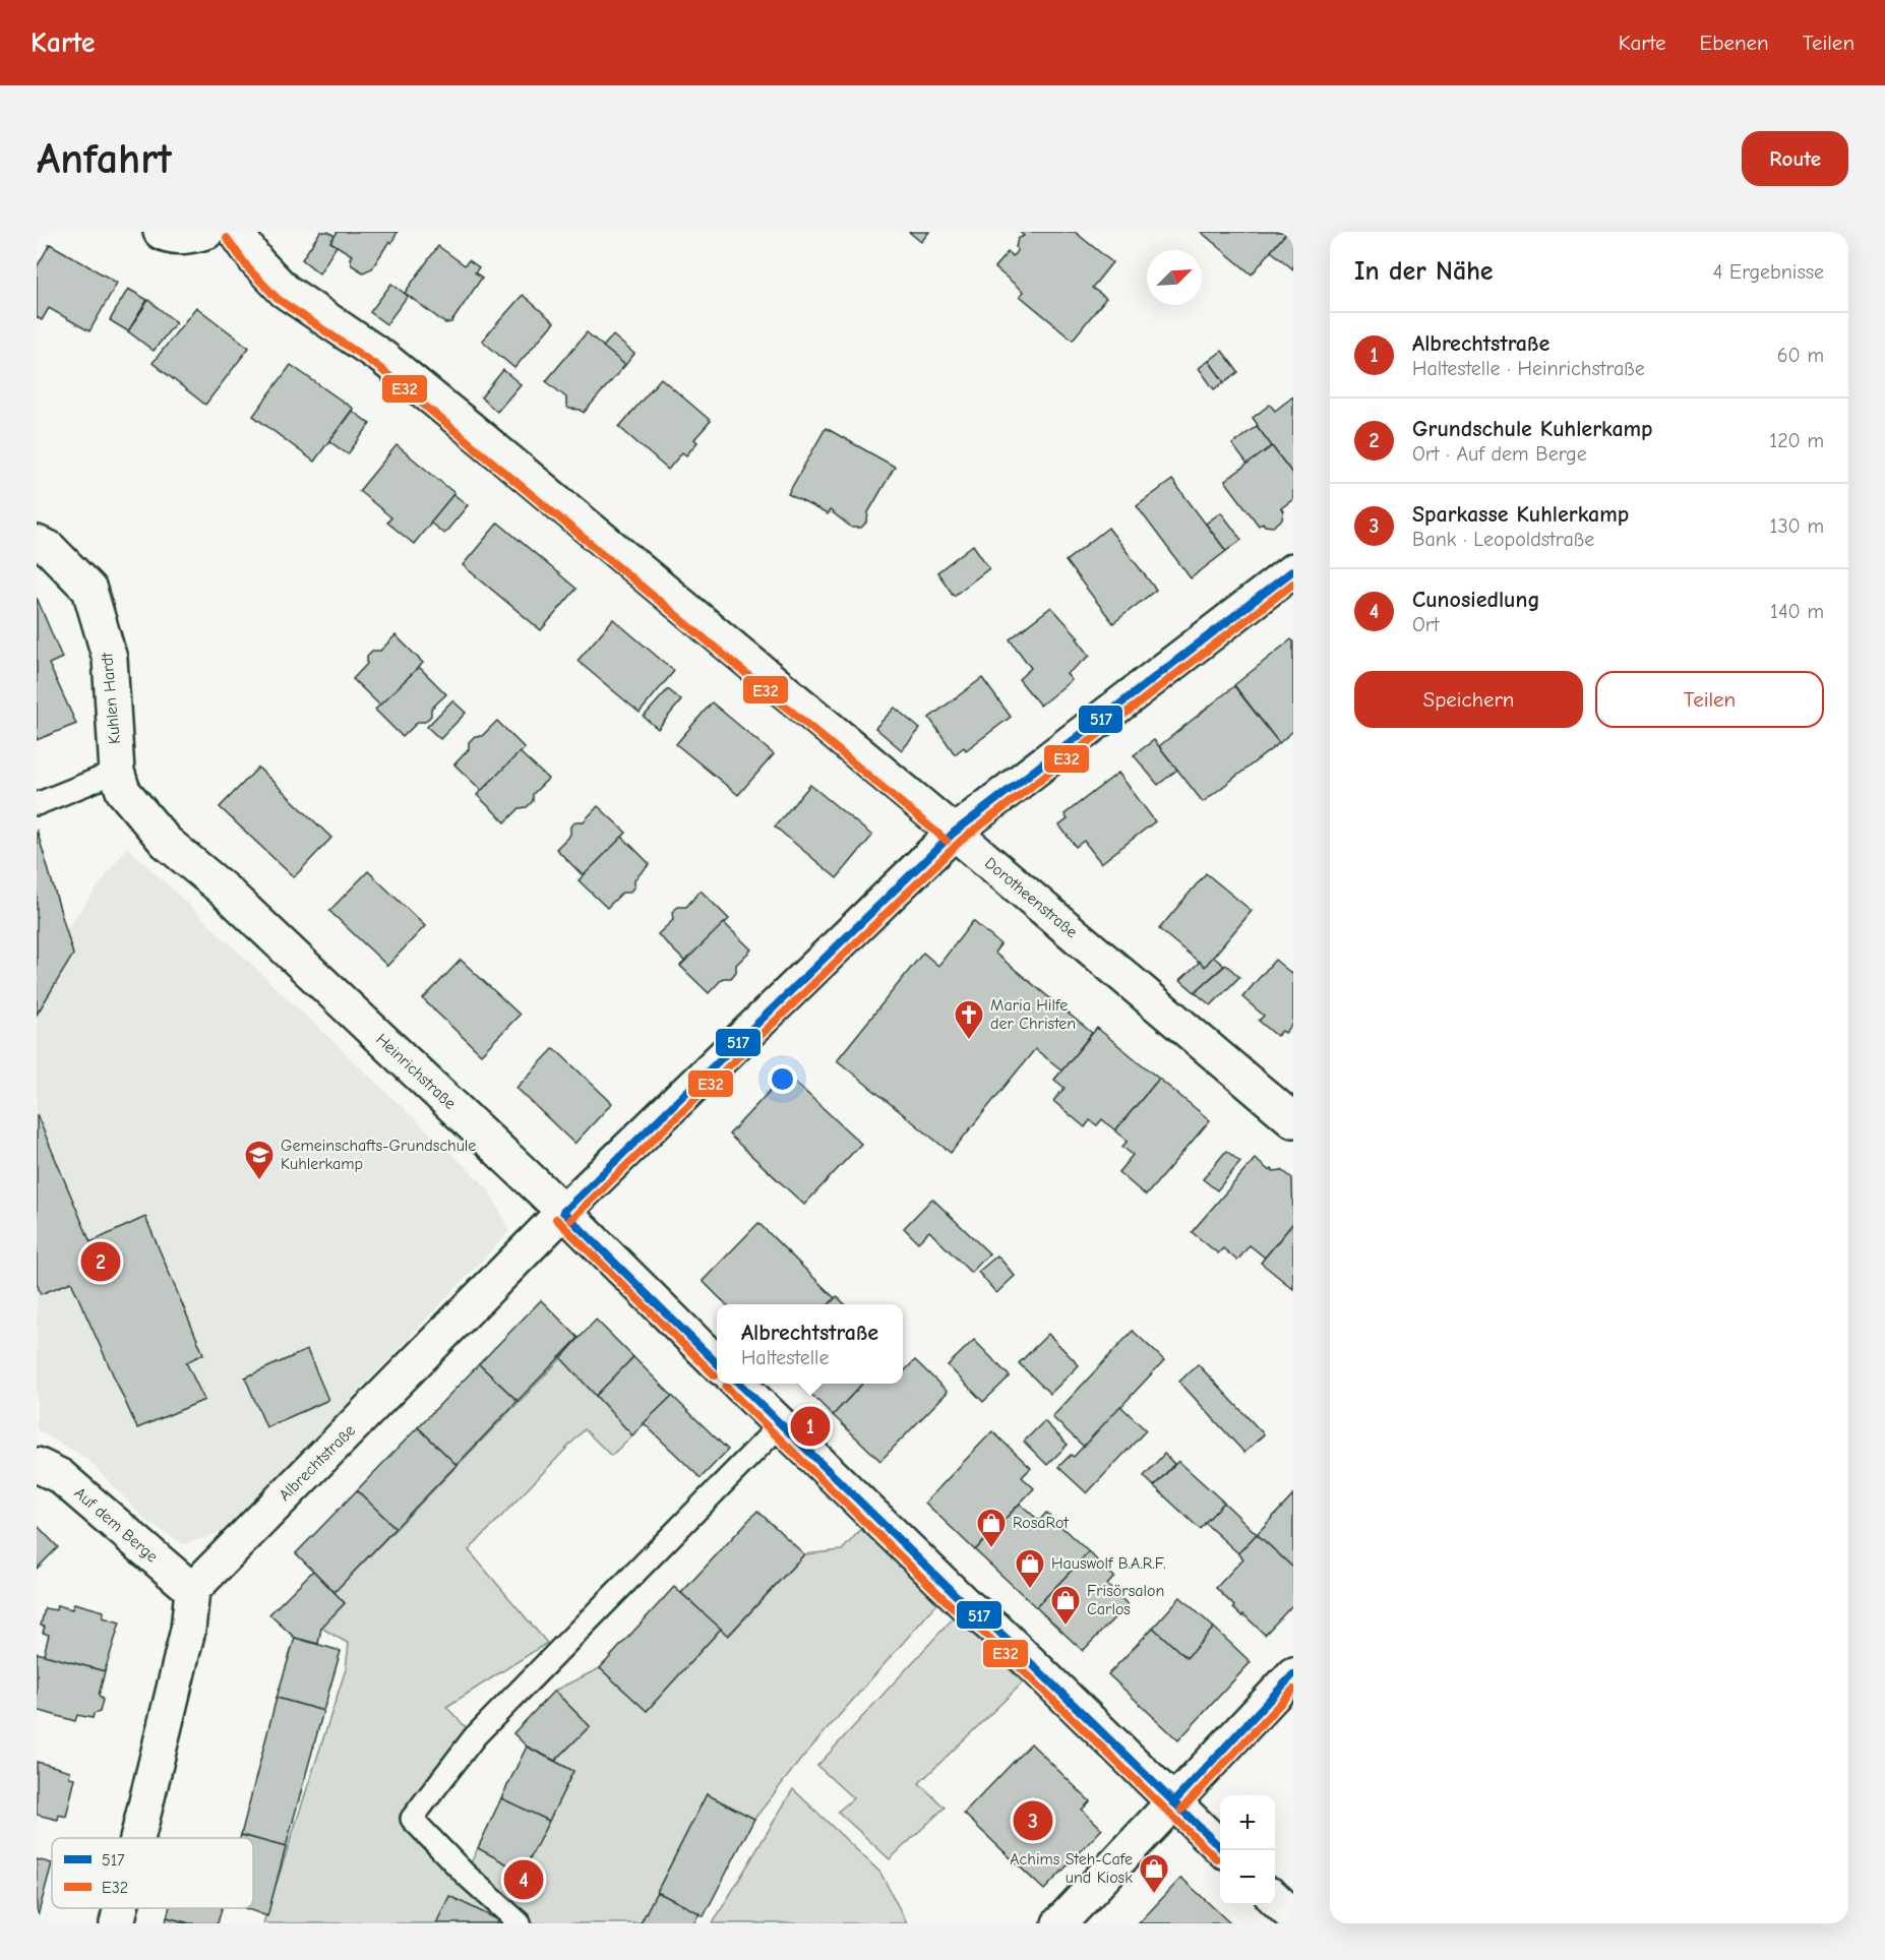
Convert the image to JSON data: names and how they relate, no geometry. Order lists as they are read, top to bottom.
{
  "streets": {
    "street": [
      "Kuhlen Hardt",
      "Dorotheenstraße",
      "Heinrichstraße",
      "Albrechtstraße",
      "Auf dem Berge"
    ]
  },
  "crossings": [
    ["Kuhlen Hardt", "Heinrichstraße"],
    ["Dorotheenstraße", "Albrechtstraße"],
    ["Heinrichstraße", "Albrechtstraße"],
    ["Albrechtstraße", "Auf dem Berge"]
  ],
  "places": {
    "church": ["Maria Hilfe der Christen"],
    "school or university": ["Gemeinschafts-Grundschule Kuhlerkamp"],
    "shop": [
      "RosaRot",
      "Hauswolf B.A.R.F.",
      "Frisörsalon Carlos",
      "Achims Steh-Cafe und Kiosk"
    ]
  },
  "lines": ["transit line E32", "transit line 517"],
  "legend": ["517", "E32"],
  "north": "top right",
  "page": {
    "header": "Karte",
    "nav": ["Karte", "Ebenen", "Teilen"],
    "buttons": [
      "Route",
      ["Speichern", "Teilen"]
    ],
    "title": "Anfahrt",
    "heading": ["In der Nähe", "4 Ergebnisse"],
    "list": [
      {
        "mark": "1",
        "name": "Albrechtstraße",
        "note": "Haltestelle · Heinrichstraße",
        "value": "60 m"
      },
      {
        "mark": "2",
        "name": "Grundschule Kuhlerkamp",
        "note": "Ort · Auf dem Berge",
        "value": "120 m"
      },
      {
        "mark": "3",
        "name": "Sparkasse Kuhlerkamp",
        "note": "Bank · Leopoldstraße",
        "value": "130 m"
      },
      {
        "mark": "4",
        "name": "Cunosiedlung",
        "note": "Ort",
        "value": "140 m"
      }
    ],
    "pins": [
      "2",
      "1",
      "3",
      "4"
    ],
    "popup": ["Albrechtstraße", "Haltestelle"],
    "map_buttons": ["+", "−"]
  }
}
